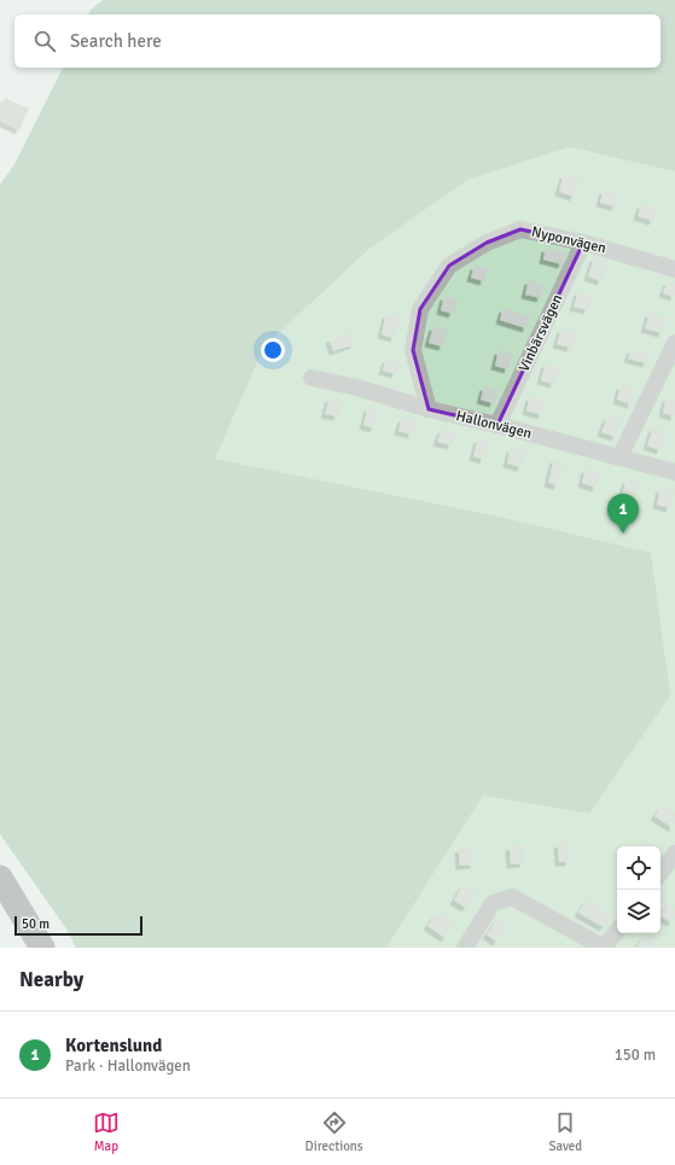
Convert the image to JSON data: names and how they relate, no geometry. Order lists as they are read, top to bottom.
{
  "streets": {
    "street": ["Nyponvägen", "Vinbärsvägen", "Hallonvägen"]
  },
  "crossings": [
    ["Nyponvägen", "Vinbärsvägen"],
    ["Nyponvägen", "Hallonvägen"],
    ["Vinbärsvägen", "Hallonvägen"]
  ],
  "scale_bar": "50 m",
  "page": {
    "search": "Search here",
    "pins": "1",
    "scale": "50 m",
    "heading": "Nearby",
    "list": [
      {
        "mark": "1",
        "name": "Kortenslund",
        "note": "Park · Hallonvägen",
        "value": "150 m"
      }
    ],
    "nav": ["Map", "Directions", "Saved"]
  }
}
